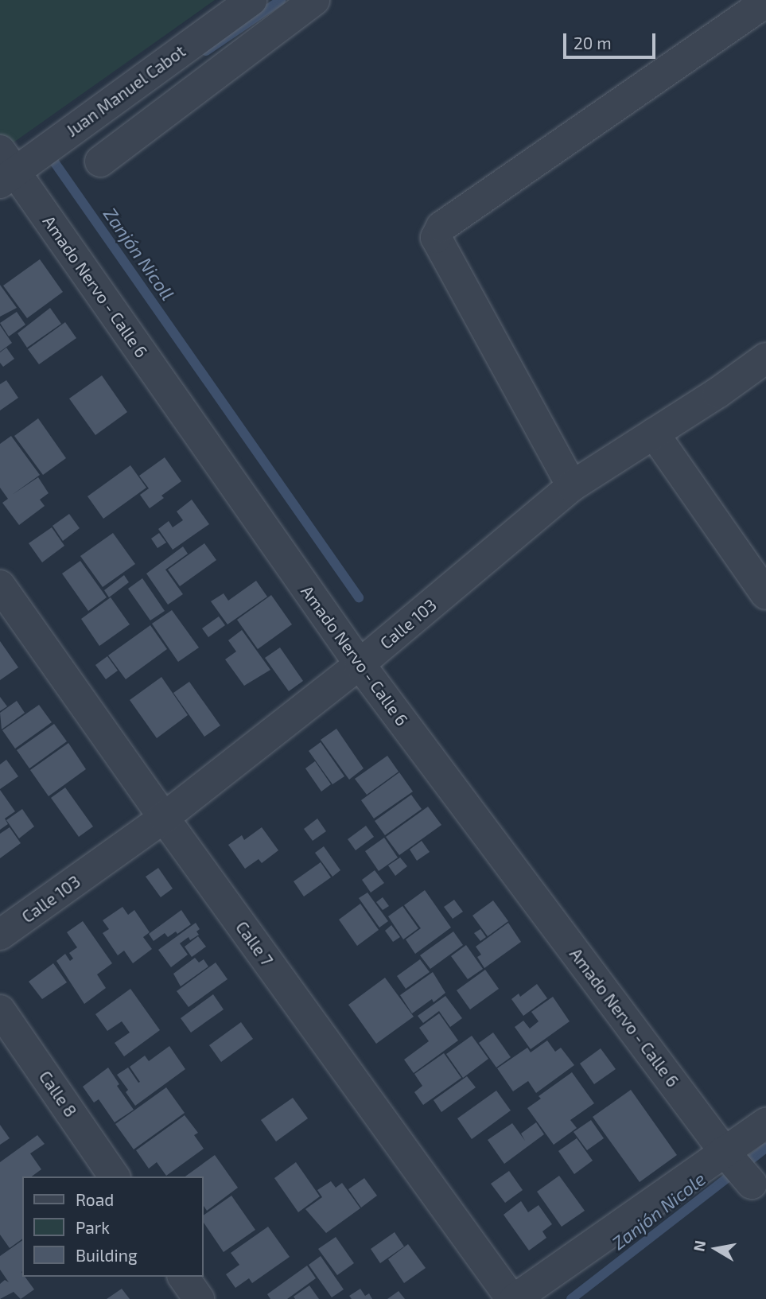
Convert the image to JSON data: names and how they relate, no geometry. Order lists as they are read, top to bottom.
{
  "streets": {
    "street": [
      "Juan Manuel Cabot",
      "Amado Nervo - Calle 6",
      "Calle 103",
      "Calle 7",
      "Calle 8"
    ]
  },
  "crossings": [
    ["Juan Manuel Cabot", "Amado Nervo - Calle 6"],
    ["Amado Nervo - Calle 6", "Calle 103"],
    ["Calle 103", "Calle 7"]
  ],
  "water": ["Zanjón Nicoll", "Zanjón Nicole"],
  "legend": ["Road", "Park", "Building"],
  "scale_bar": "20 m",
  "north": "left"
}
